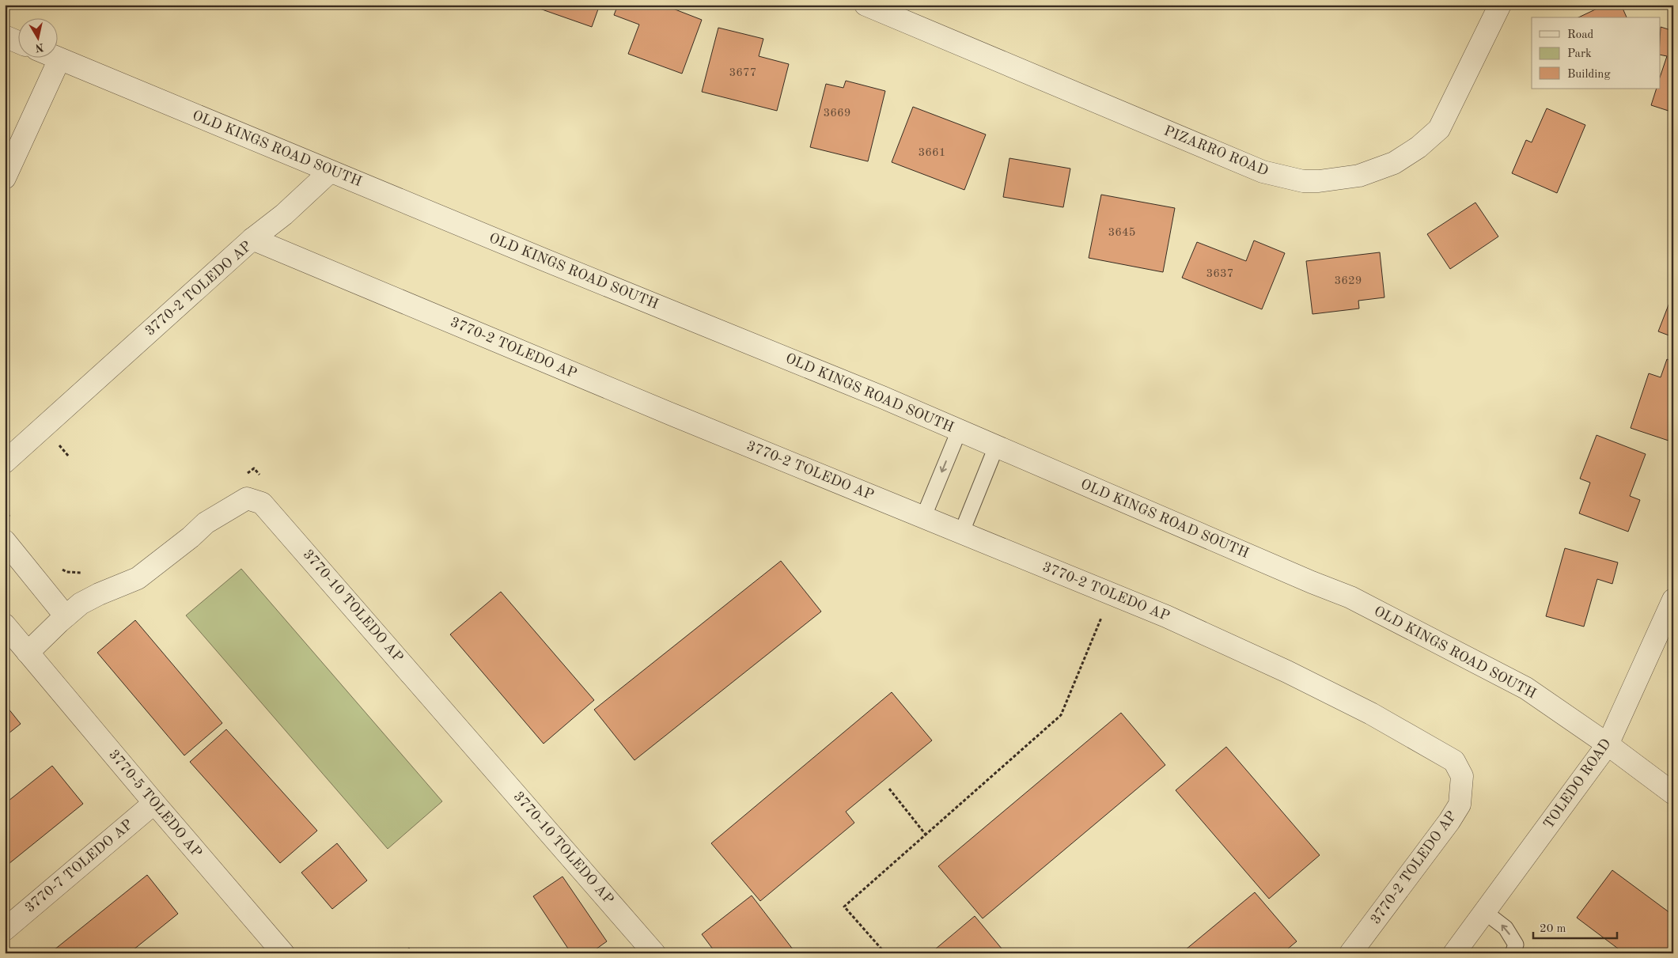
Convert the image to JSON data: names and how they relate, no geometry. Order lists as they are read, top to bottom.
{
  "streets": {
    "street": [
      "OLD KINGS ROAD SOUTH",
      "PIZARRO ROAD",
      "3770-2 TOLEDO AP",
      "3770-10 TOLEDO AP",
      "TOLEDO ROAD",
      "3770-5 TOLEDO AP",
      "3770-7 TOLEDO AP"
    ]
  },
  "crossings": [
    ["OLD KINGS ROAD SOUTH", "TOLEDO ROAD"],
    ["3770-10 TOLEDO AP", "3770-5 TOLEDO AP"],
    ["3770-5 TOLEDO AP", "3770-7 TOLEDO AP"]
  ],
  "house_numbers": [
    "3677",
    "3669",
    "3661",
    "3645",
    "3637",
    "3629"
  ],
  "legend": ["Road", "Park", "Building"],
  "scale_bar": "20 m",
  "north": "bottom"
}
